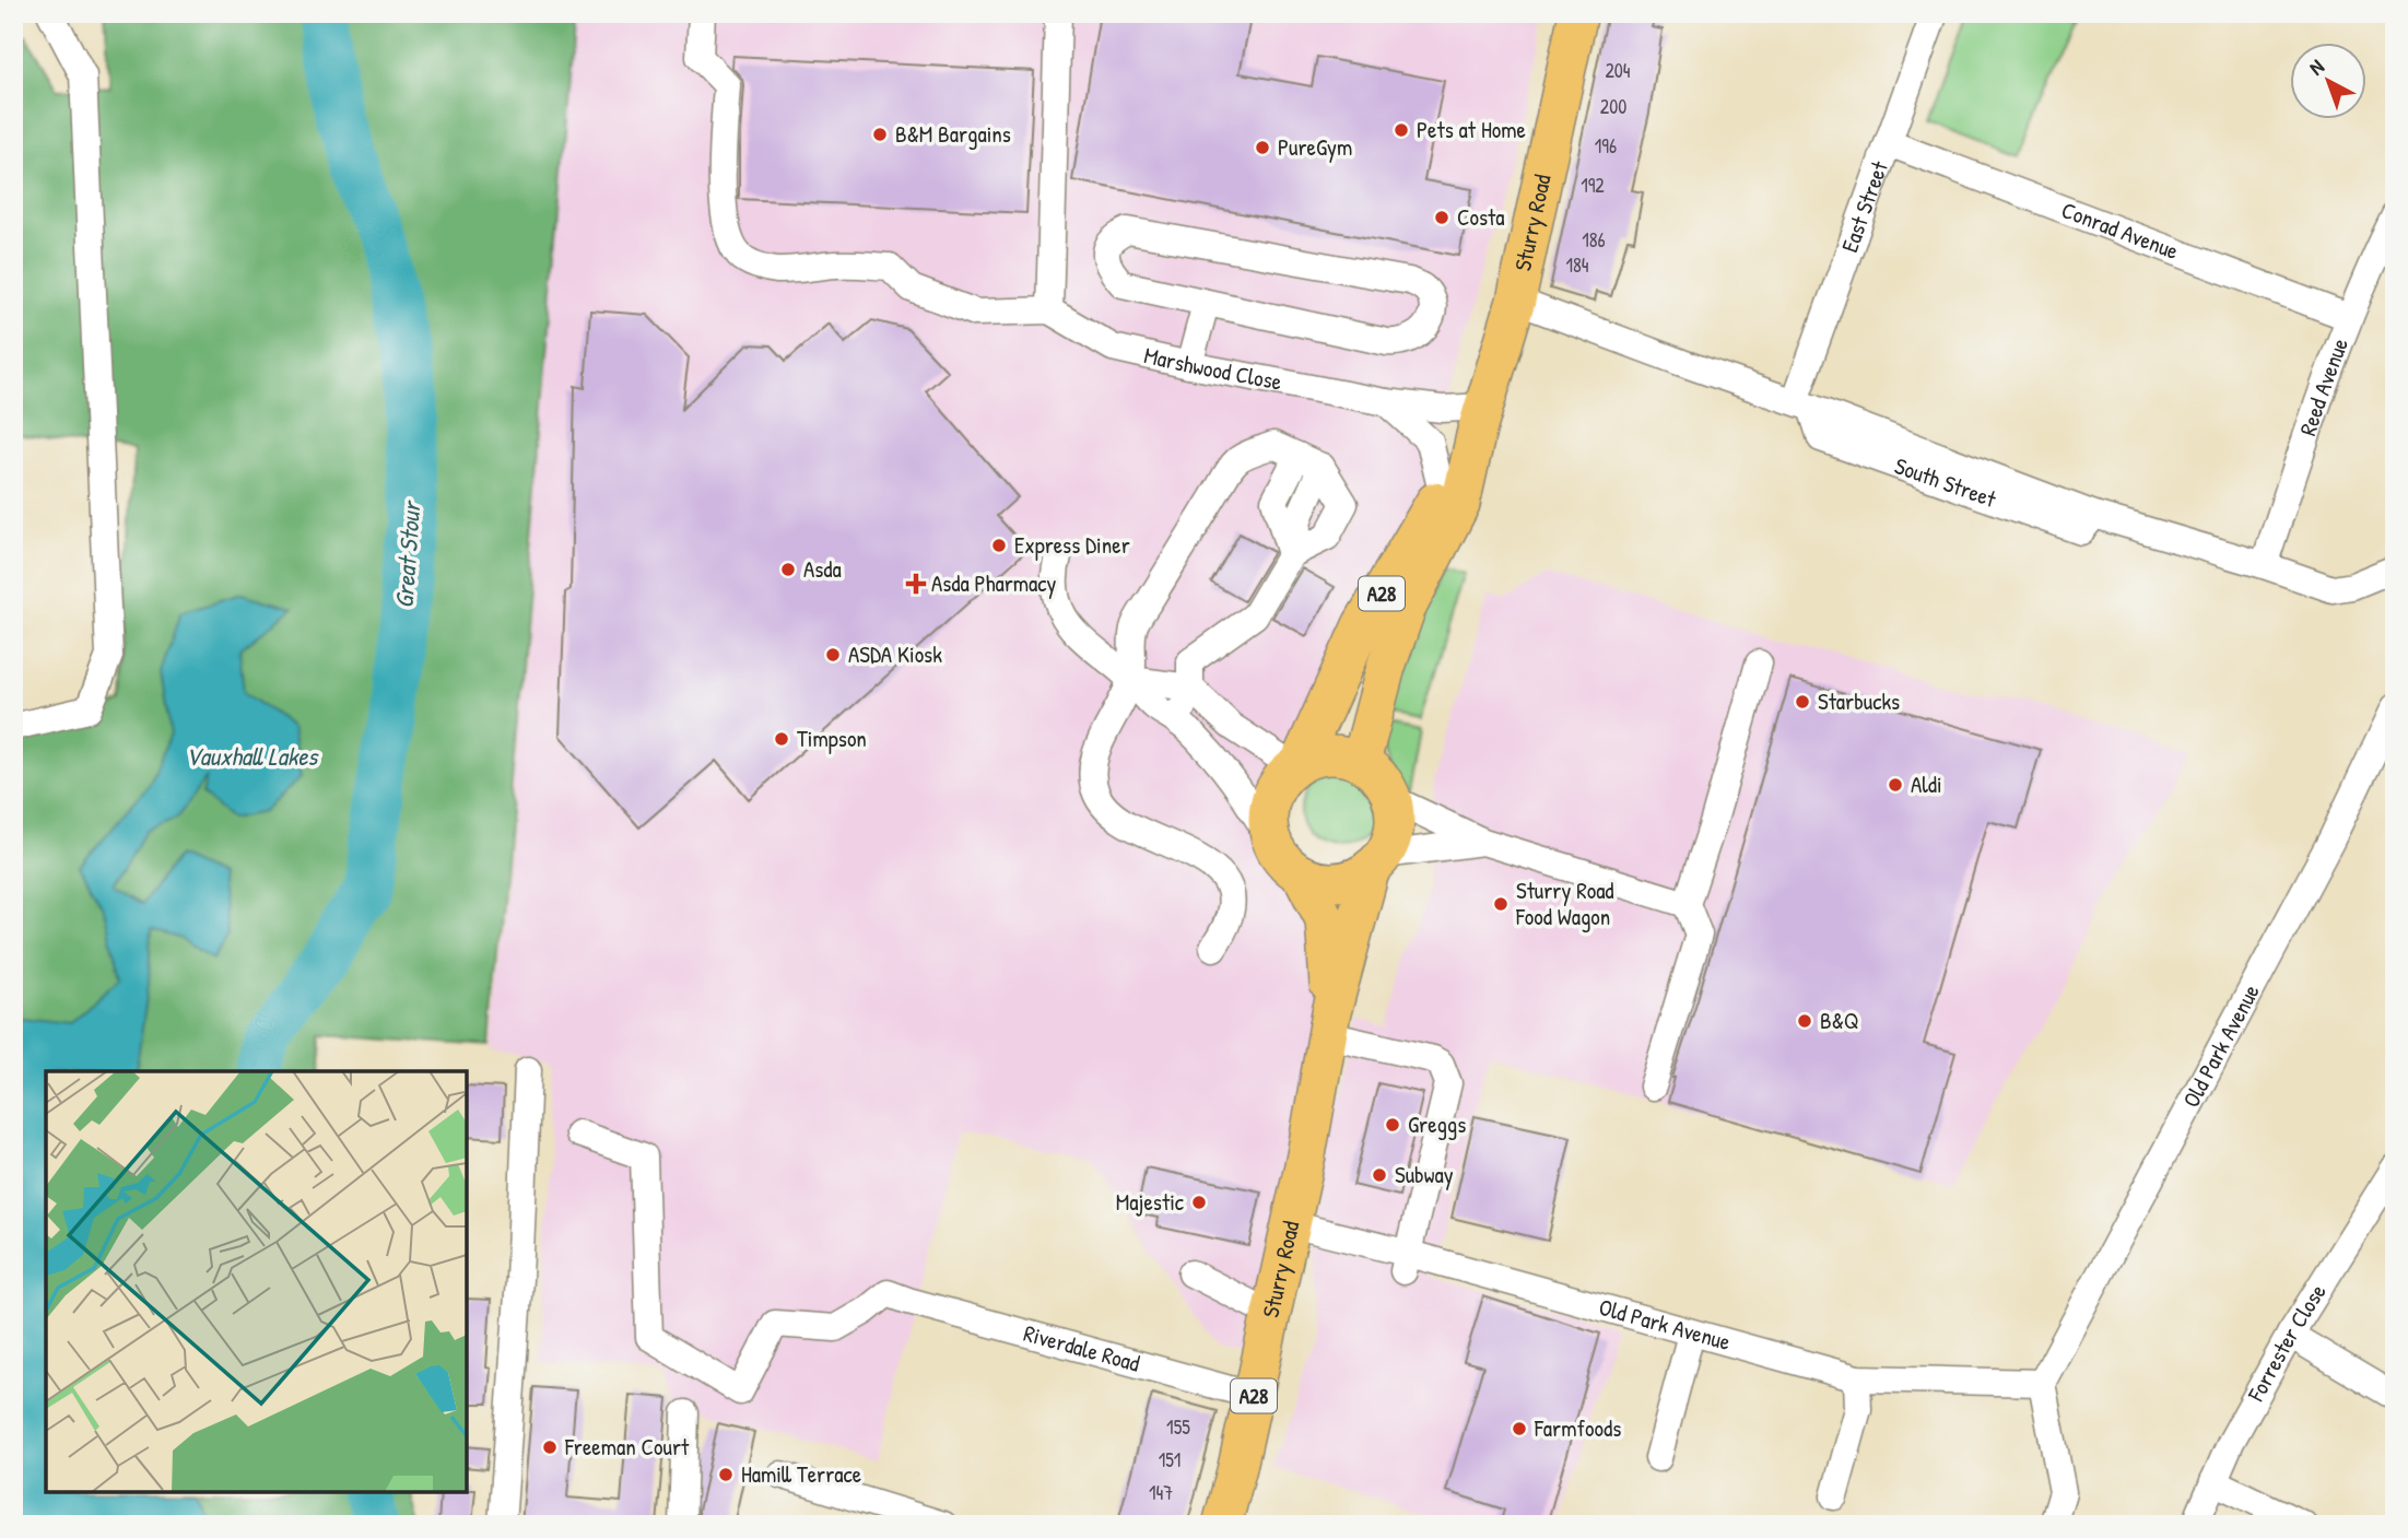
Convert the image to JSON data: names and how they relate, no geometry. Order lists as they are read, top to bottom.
{
  "streets": {
    "highway": ["Sturry Road", "A28"],
    "street": [
      "East Street",
      "Conrad Avenue",
      "Marshwood Close",
      "Reed Avenue",
      "South Street",
      "Old Park Avenue",
      "Forrester Close",
      "Riverdale Road"
    ]
  },
  "crossings": [
    ["East Street", "Conrad Avenue"],
    ["East Street", "South Street"],
    ["Sturry Road", "Marshwood Close"],
    ["Sturry Road", "South Street"],
    ["Sturry Road", "Old Park Avenue"],
    ["Sturry Road", "Riverdale Road"],
    ["Conrad Avenue", "Reed Avenue"],
    ["Reed Avenue", "South Street"]
  ],
  "water": ["Great Stour", "Vauxhall Lakes"],
  "places": {
    "other": [
      "Pets at Home",
      "B&M Bargains",
      "PureGym",
      "Costa",
      "Express Diner",
      "Asda",
      "ASDA Kiosk",
      "Starbucks",
      "Timpson",
      "Aldi",
      "Sturry Road Food Wagon",
      "B&Q",
      "Greggs",
      "Subway",
      "Majestic",
      "Farmfoods",
      "Freeman Court",
      "Hamill Terrace"
    ],
    "health": ["Asda Pharmacy"]
  },
  "house_numbers": [
    "204",
    "200",
    "196",
    "192",
    "186",
    "184",
    "155",
    "151",
    "147"
  ],
  "north": "top left"
}
